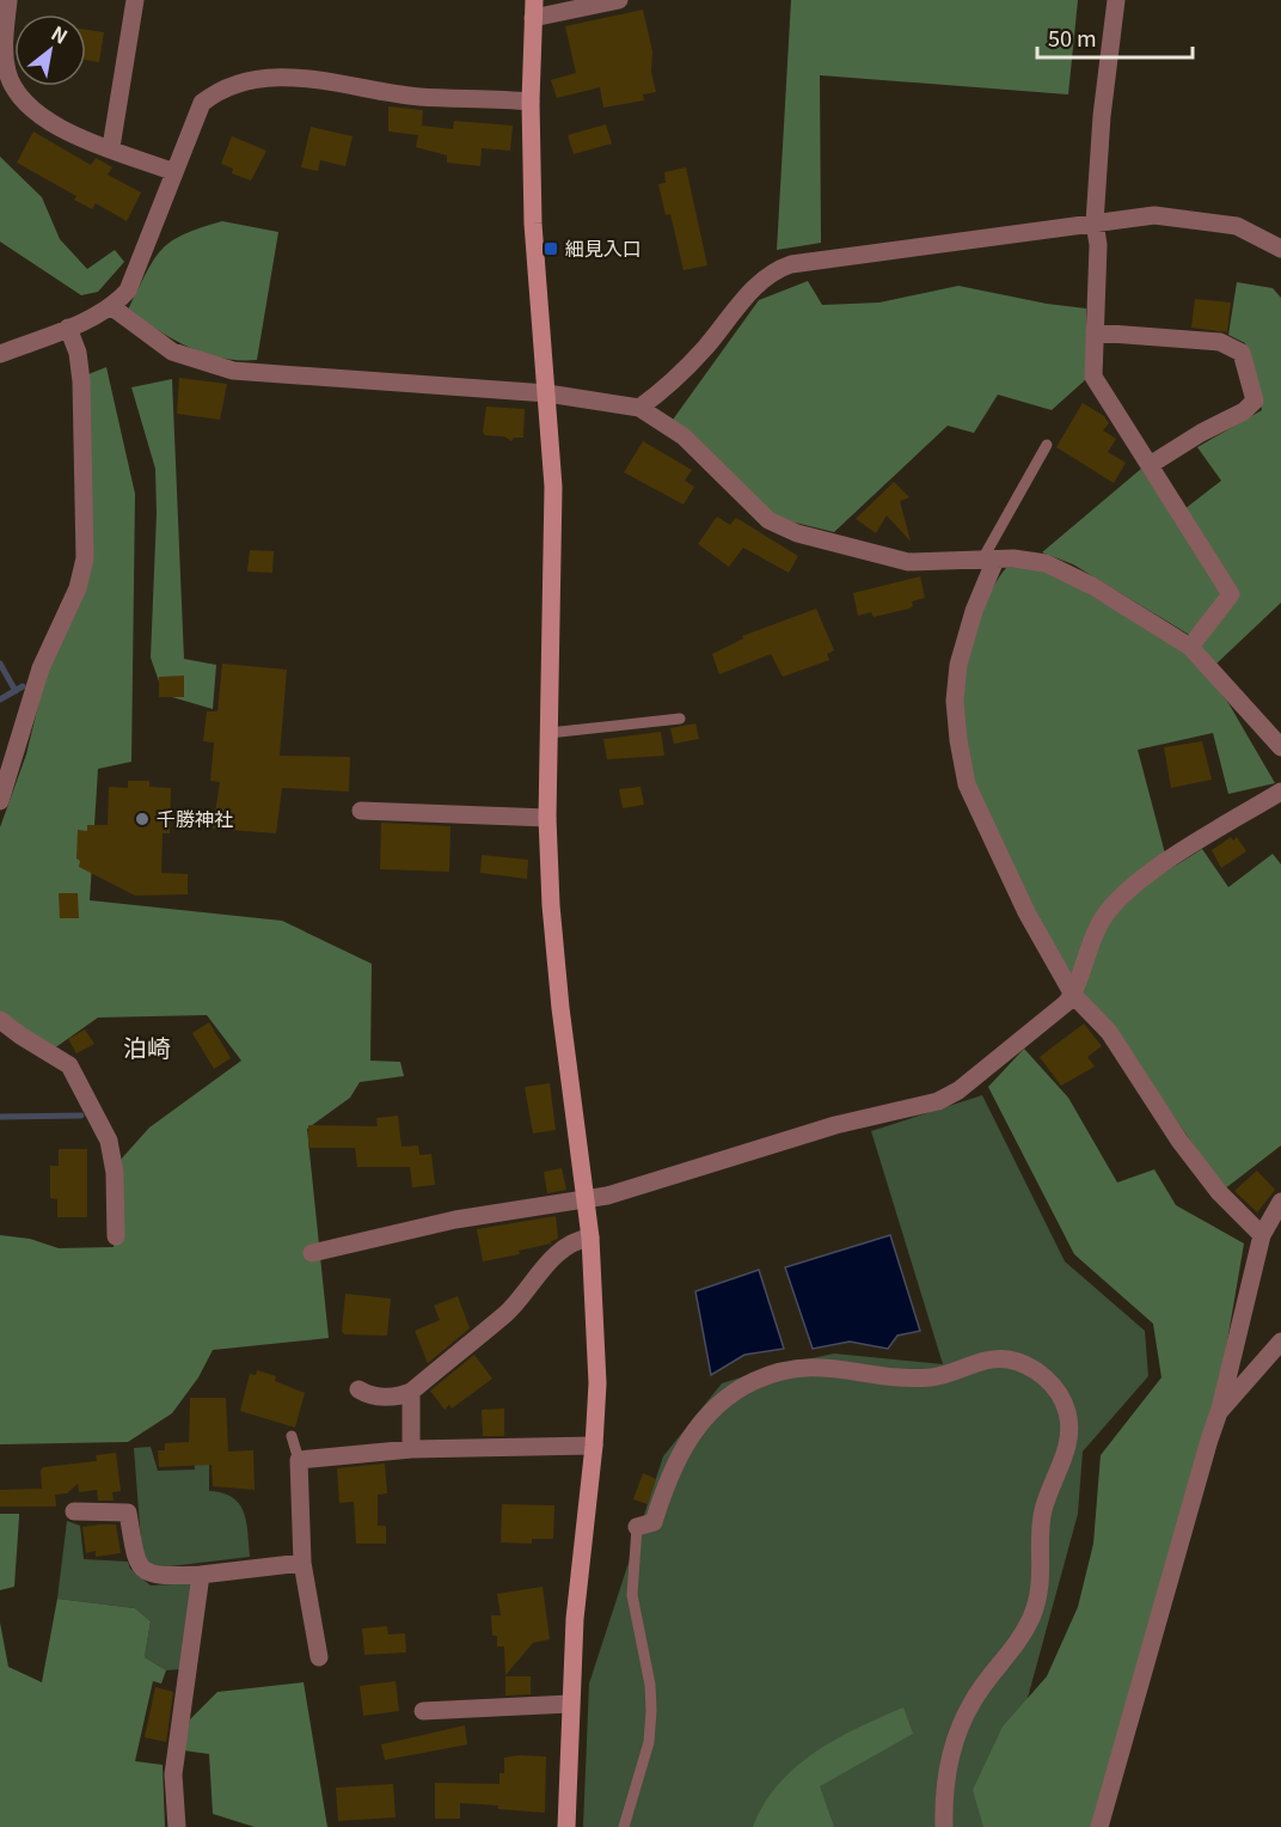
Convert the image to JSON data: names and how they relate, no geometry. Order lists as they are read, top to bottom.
{
  "districts": ["泊崎"],
  "places": {
    "transit": ["細見入口"],
    "other": ["千勝神社"]
  },
  "scale_bar": "50 m",
  "north": "top right"
}
